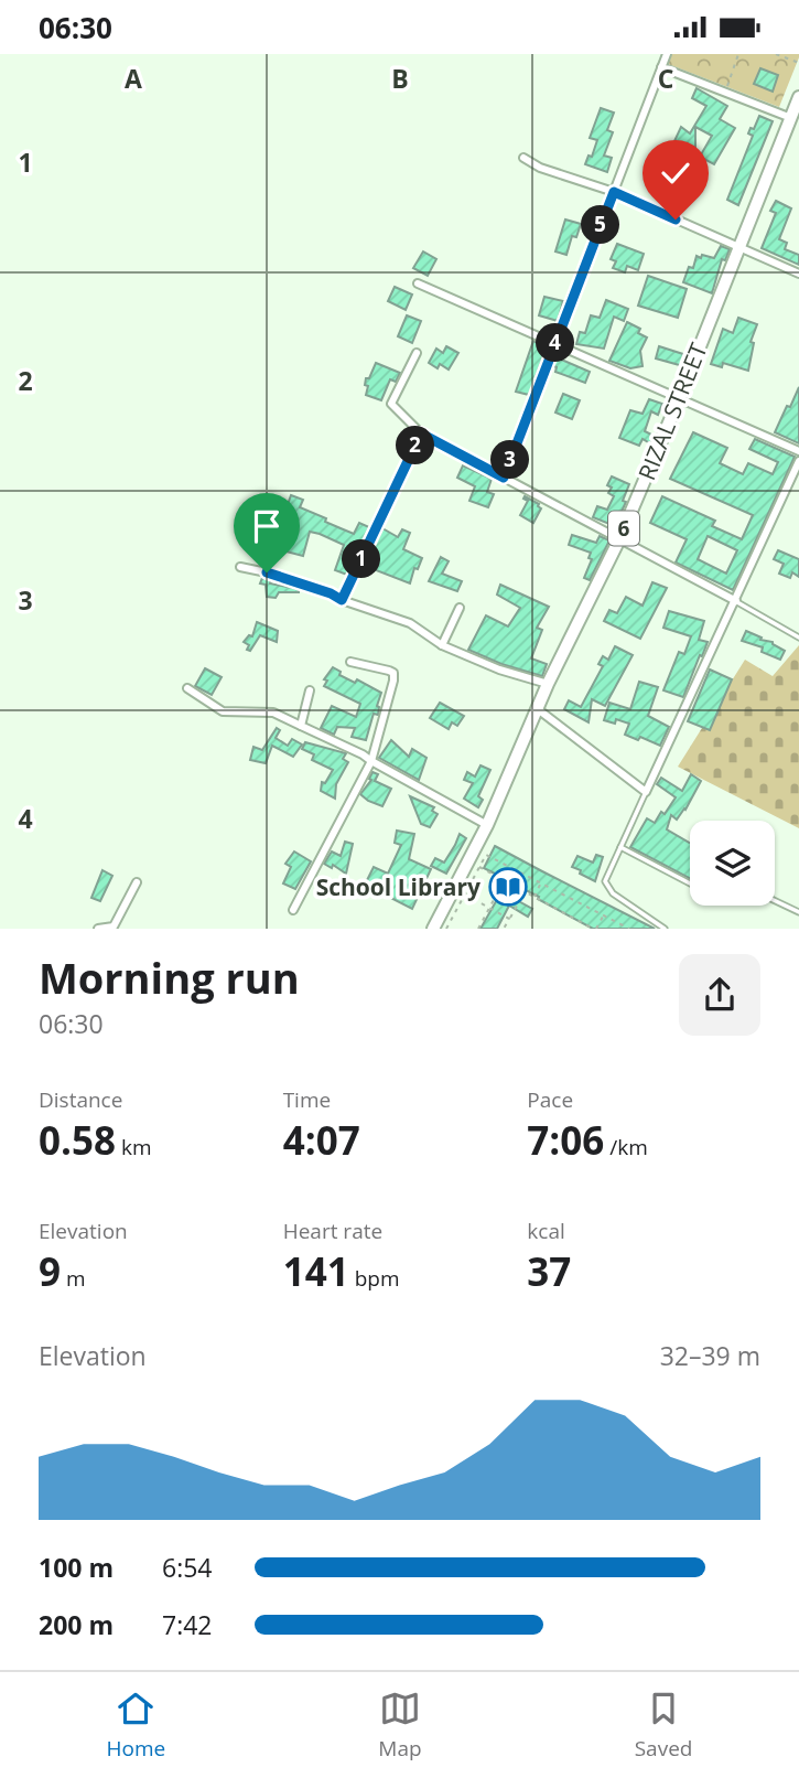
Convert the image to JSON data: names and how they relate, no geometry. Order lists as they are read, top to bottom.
{
  "streets": {
    "highway": ["RIZAL STREET", "6"]
  },
  "places": {
    "library": ["School Library"]
  },
  "page": {
    "status": "06:30",
    "pins": [
      "5",
      "4",
      "2",
      "3",
      "1"
    ],
    "heading": ["Morning run", "06:30"],
    "stats": [
      ["Distance", "0.58 km"],
      ["Time", "4:07"],
      ["Pace", "7:06 /km"],
      ["Elevation", "9 m"],
      ["Heart rate", "141 bpm"],
      ["kcal", "37"]
    ],
    "chart": ["Elevation", "32–39 m"],
    "list": [
      {
        "name": "100 m",
        "note": "6:54"
      },
      {
        "name": "200 m",
        "note": "7:42"
      }
    ],
    "tabs": ["Home", "Map", "Saved"]
  },
  "grid": {
    "columns": ["A", "B", "C"],
    "rows": [
      "1",
      "2",
      "3",
      "4"
    ]
  }
}
